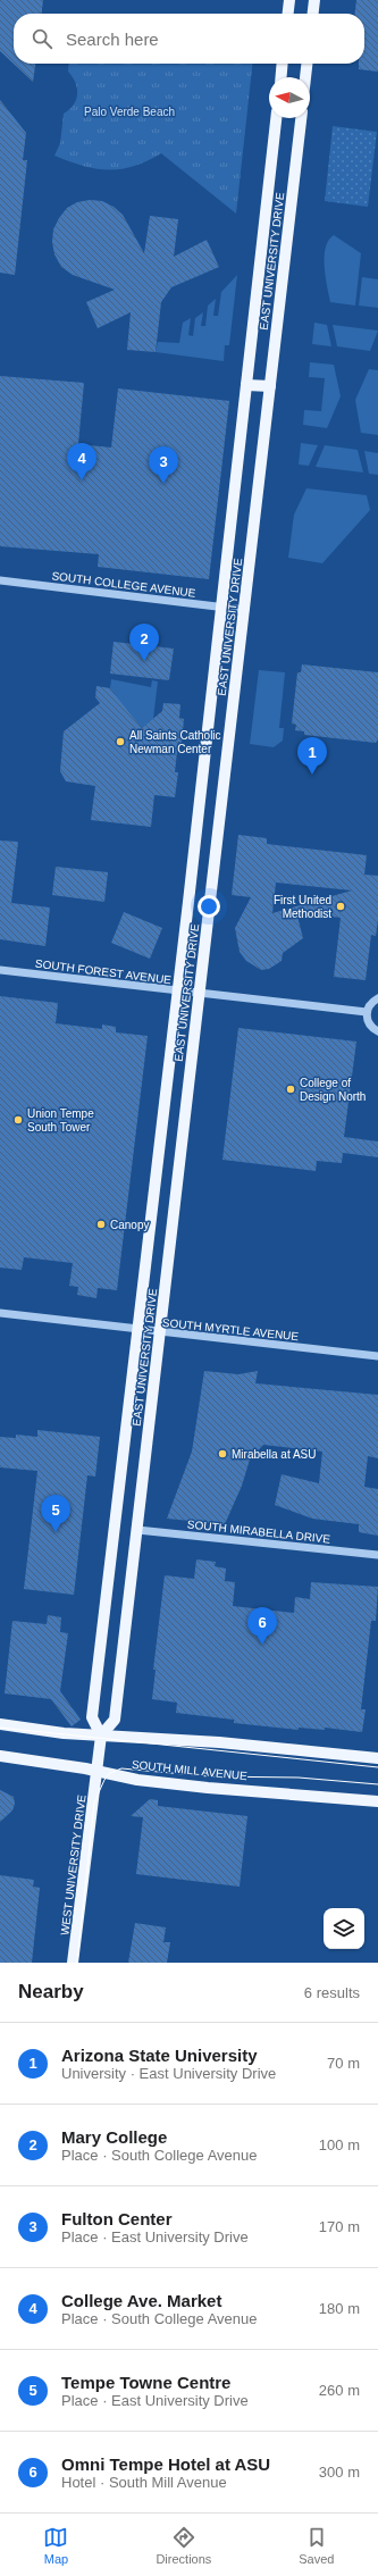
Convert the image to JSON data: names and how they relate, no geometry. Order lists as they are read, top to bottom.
{
  "streets": {
    "main road": ["EAST UNIVERSITY DRIVE", "SOUTH MILL AVENUE", "WEST UNIVERSITY DRIVE"],
    "street": [
      "SOUTH COLLEGE AVENUE",
      "SOUTH FOREST AVENUE",
      "SOUTH MYRTLE AVENUE",
      "SOUTH MIRABELLA DRIVE"
    ]
  },
  "crossings": [
    ["EAST UNIVERSITY DRIVE", "SOUTH COLLEGE AVENUE"],
    ["EAST UNIVERSITY DRIVE", "SOUTH FOREST AVENUE"],
    ["EAST UNIVERSITY DRIVE", "SOUTH MYRTLE AVENUE"],
    ["EAST UNIVERSITY DRIVE", "SOUTH MIRABELLA DRIVE"],
    ["SOUTH MILL AVENUE", "WEST UNIVERSITY DRIVE"]
  ],
  "parks": ["Palo Verde Beach"],
  "places": [
    "All Saints Catholic Newman Center",
    "First United Methodist",
    "College of Design North",
    "Union Tempe South Tower",
    "Canopy",
    "Mirabella at ASU"
  ],
  "north": "left",
  "page": {
    "search": "Search here",
    "pins": [
      "4",
      "3",
      "2",
      "1",
      "5",
      "6"
    ],
    "heading": ["Nearby", "6 results"],
    "list": [
      {
        "mark": "1",
        "name": "Arizona State University",
        "note": "University · East University Drive",
        "value": "70 m"
      },
      {
        "mark": "2",
        "name": "Mary College",
        "note": "Place · South College Avenue",
        "value": "100 m"
      },
      {
        "mark": "3",
        "name": "Fulton Center",
        "note": "Place · East University Drive",
        "value": "170 m"
      },
      {
        "mark": "4",
        "name": "College Ave. Market",
        "note": "Place · South College Avenue",
        "value": "180 m"
      },
      {
        "mark": "5",
        "name": "Tempe Towne Centre",
        "note": "Place · East University Drive",
        "value": "260 m"
      },
      {
        "mark": "6",
        "name": "Omni Tempe Hotel at ASU",
        "note": "Hotel · South Mill Avenue",
        "value": "300 m"
      }
    ],
    "nav": ["Map", "Directions", "Saved"]
  }
}
